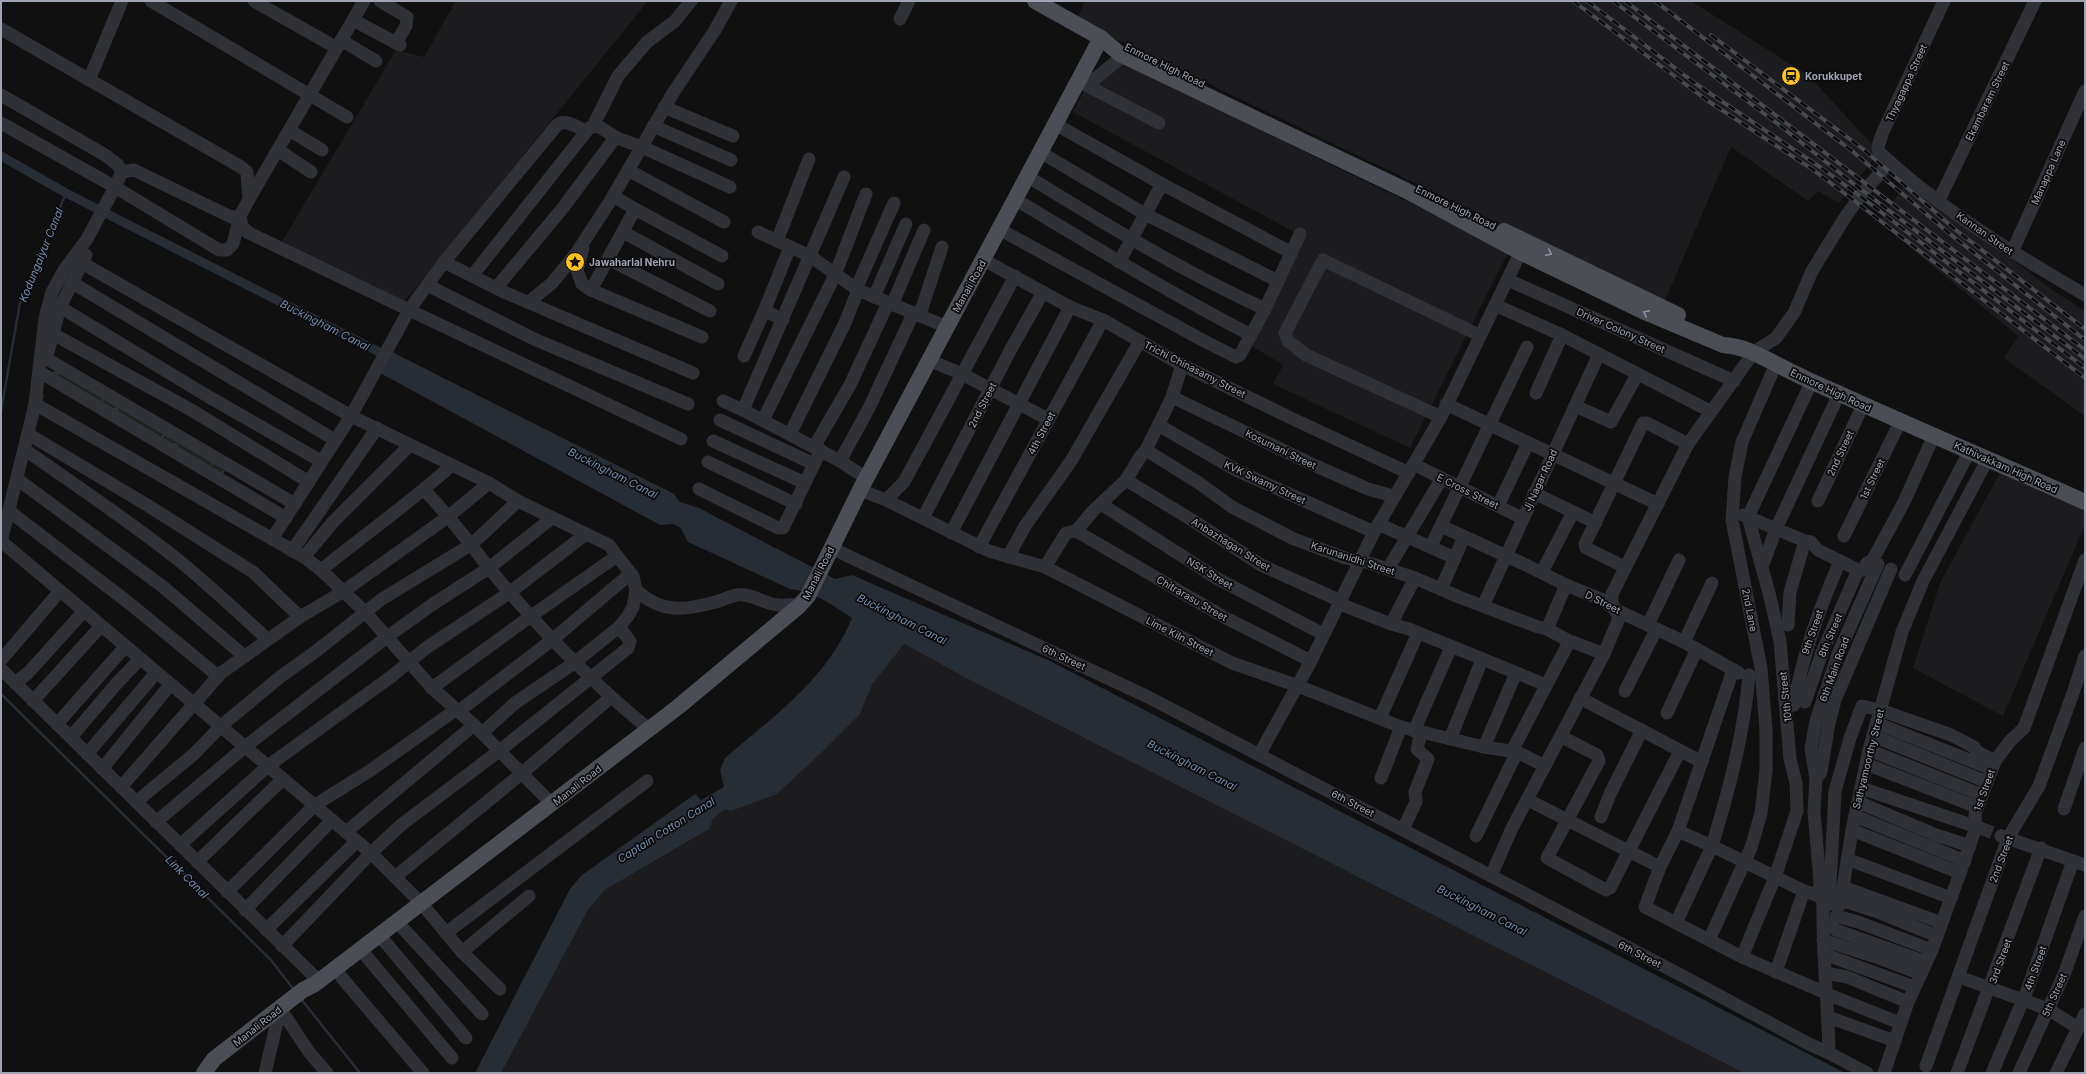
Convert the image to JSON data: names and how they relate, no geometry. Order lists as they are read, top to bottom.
{
  "streets": {
    "main road": ["Enmore High Road", "Manali Road", "Kathivakkam High Road"],
    "street": [
      "Thyagappa Street",
      "Ekambaram Street",
      "Manappa Lane",
      "Kannan Street",
      "Driver Colony Street",
      "Trichi Chinasamy Street",
      "2nd Street",
      "4th Street",
      "Kosumani Street",
      "1st Street",
      "Jj Nagar Road",
      "KVK Swamy Street",
      "E Cross Street",
      "Anbazhagan Street",
      "Karunanidhi Street",
      "NSK Street",
      "Chitrarasu Street",
      "D Street",
      "2nd Lane",
      "9th Street",
      "8th Street",
      "Lime Kiln Street",
      "6th Street",
      "6th Main Road",
      "10th Street",
      "Sathyamoorthy Street",
      "3rd Street",
      "5th Street"
    ]
  },
  "crossings": [
    ["Enmore High Road", "Manali Road"],
    ["Enmore High Road", "2nd Street"],
    ["Enmore High Road", "Kathivakkam High Road"],
    ["Enmore High Road", "1st Street"],
    ["Enmore High Road", "2nd Lane"],
    ["Enmore High Road", "6th Main Road"],
    ["Thyagappa Street", "Kannan Street"],
    ["Ekambaram Street", "Kannan Street"],
    ["Manappa Lane", "Kannan Street"],
    ["Manali Road", "Trichi Chinasamy Street"],
    ["Manali Road", "Lime Kiln Street"],
    ["Manali Road", "6th Street"],
    ["Trichi Chinasamy Street", "2nd Street"],
    ["Trichi Chinasamy Street", "4th Street"],
    ["Trichi Chinasamy Street", "E Cross Street"],
    ["2nd Street", "Lime Kiln Street"],
    ["4th Street", "Lime Kiln Street"],
    ["Kathivakkam High Road", "6th Main Road"],
    ["Jj Nagar Road", "E Cross Street"],
    ["Jj Nagar Road", "Karunanidhi Street"],
    ["Jj Nagar Road", "D Street"],
    ["9th Street", "8th Street"],
    ["6th Street", "Sathyamoorthy Street"],
    ["6th Main Road", "Sathyamoorthy Street"]
  ],
  "water": [
    "Kodungaiyur Canal",
    "Buckingham Canal",
    "Captain Cotton Canal",
    "Link Canal"
  ],
  "places": {
    "station": ["Korukkupet"],
    "place": ["Jawaharlal Nehru"]
  }
}
